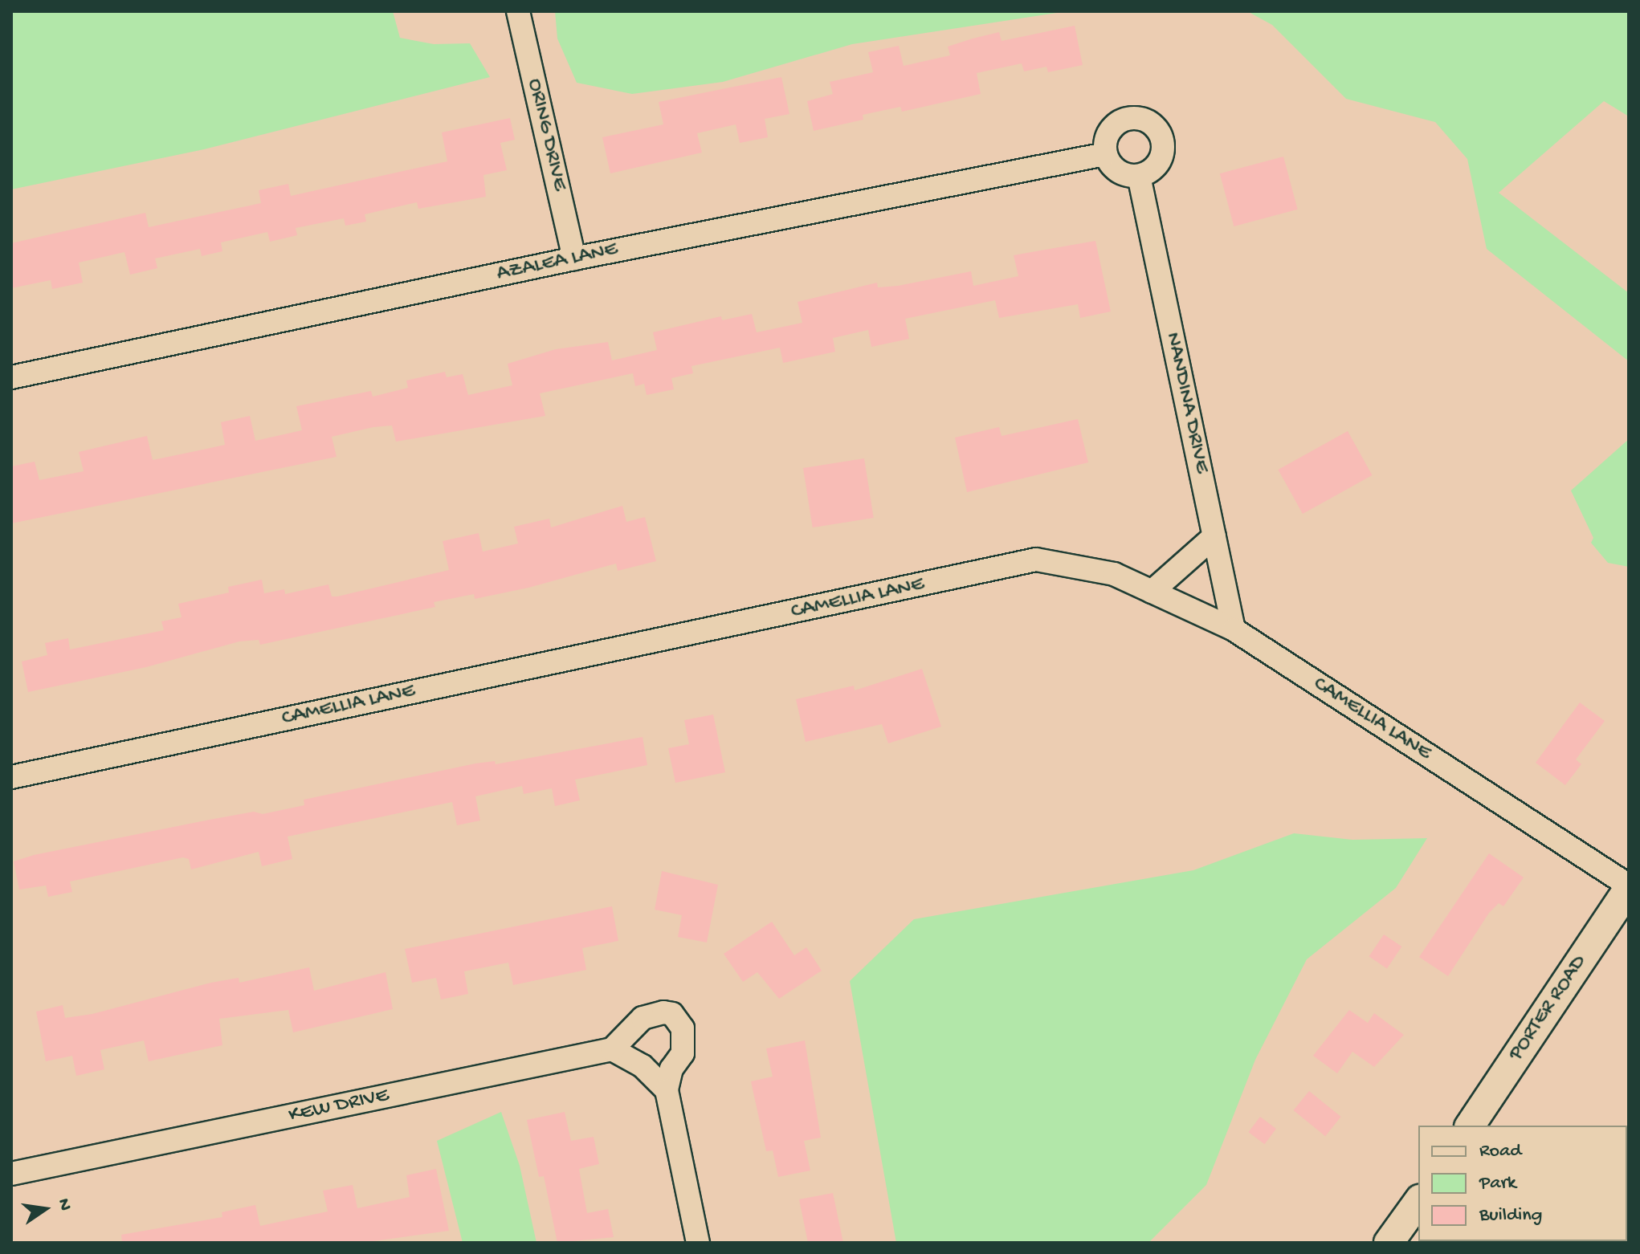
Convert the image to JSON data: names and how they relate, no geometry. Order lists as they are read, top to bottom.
{
  "streets": {
    "main road": ["PORTER ROAD"],
    "street": [
      "ORING DRIVE",
      "AZALEA LANE",
      "NANDINA DRIVE",
      "CAMELLIA LANE",
      "KEW DRIVE"
    ]
  },
  "crossings": [
    ["ORING DRIVE", "AZALEA LANE"],
    ["AZALEA LANE", "NANDINA DRIVE"],
    ["NANDINA DRIVE", "CAMELLIA LANE"],
    ["CAMELLIA LANE", "PORTER ROAD"]
  ],
  "legend": ["Road", "Park", "Building"],
  "north": "right"
}
